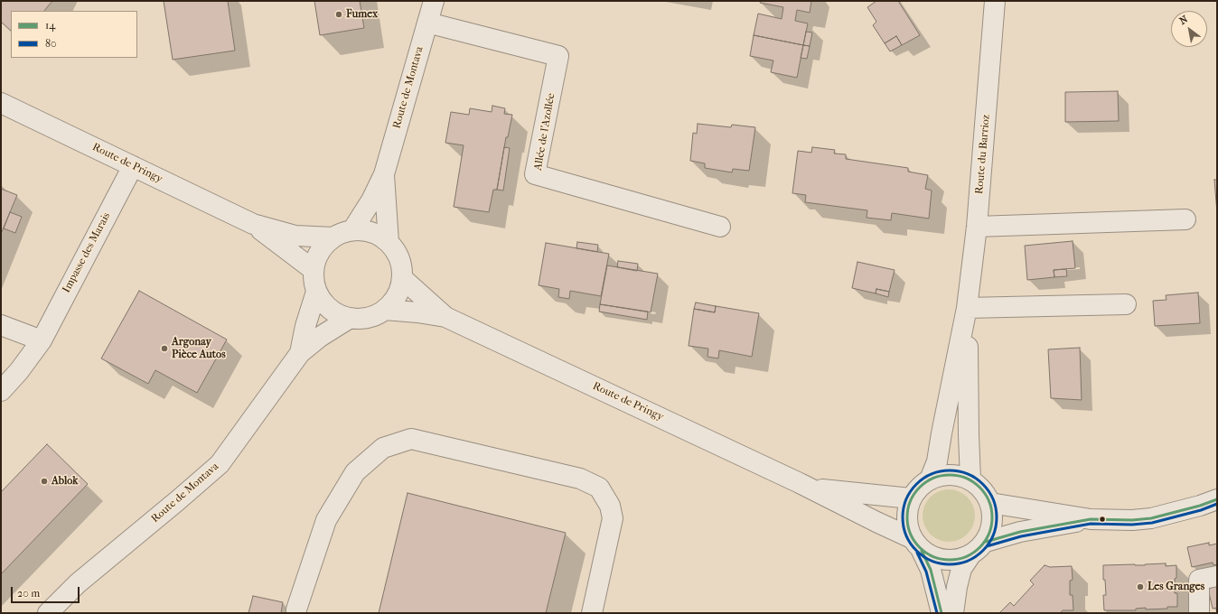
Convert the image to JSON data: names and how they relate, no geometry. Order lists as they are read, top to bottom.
{
  "streets": {
    "street": [
      "Route de Montava",
      "Allée de l'Azollée",
      "Route du Barrioz",
      "Route de Pringy",
      "Impasse des Marais"
    ]
  },
  "crossings": [
    ["Route de Montava", "Allée de l'Azollée"],
    ["Route de Montava", "Route de Pringy"],
    ["Route du Barrioz", "Route de Pringy"],
    ["Route de Pringy", "Impasse des Marais"]
  ],
  "places": [
    "Fumex",
    "Argonay Pièce Autos",
    "Ablok",
    "Les Granges"
  ],
  "lines": ["transit line 80", "transit line 14"],
  "legend": ["14", "80"],
  "scale_bar": "20 m",
  "north": "top left"
}
